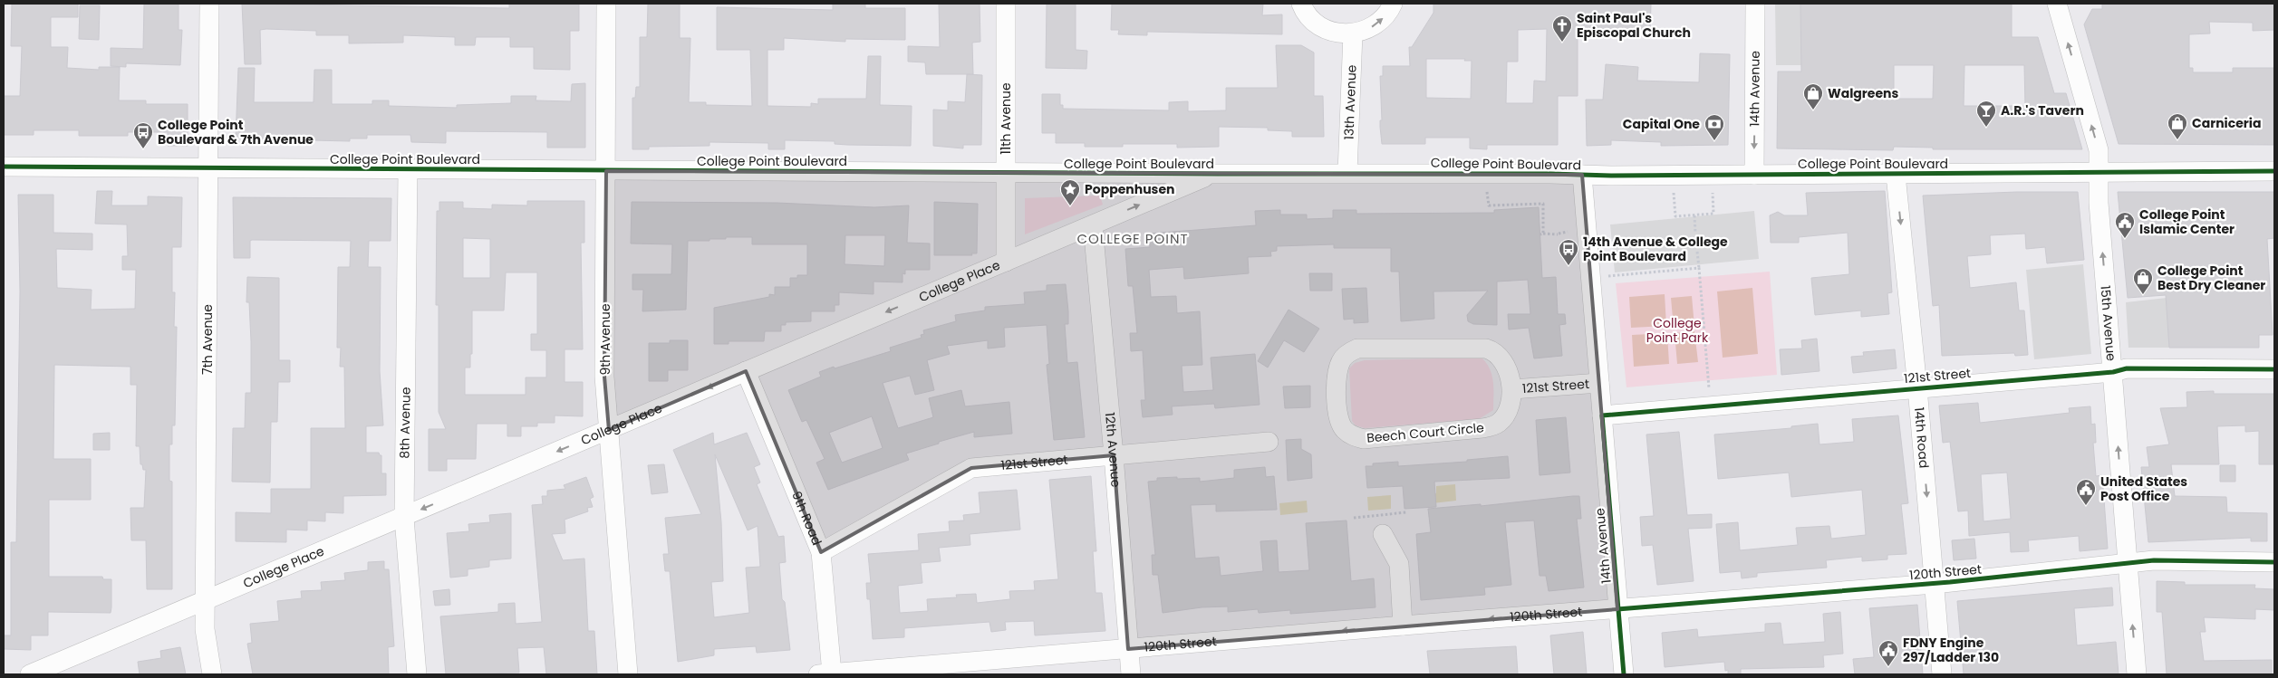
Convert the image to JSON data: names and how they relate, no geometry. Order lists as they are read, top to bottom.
{
  "streets": {
    "street": [
      "14th Avenue",
      "13th Avenue",
      "11th Avenue",
      "College Point Boulevard",
      "College Place",
      "15th Avenue",
      "7th Avenue",
      "9th Avenue",
      "121st Street",
      "8th Avenue",
      "Beech Court Circle",
      "14th Road",
      "12th Avenue",
      "9th Road",
      "120th Street"
    ]
  },
  "crossings": [
    ["14th Avenue", "College Point Boulevard"],
    ["14th Avenue", "121st Street"],
    ["14th Avenue", "120th Street"],
    ["13th Avenue", "College Point Boulevard"],
    ["11th Avenue", "College Point Boulevard"],
    ["11th Avenue", "College Place"],
    ["College Point Boulevard", "College Place"],
    ["College Point Boulevard", "15th Avenue"],
    ["College Point Boulevard", "7th Avenue"],
    ["College Point Boulevard", "9th Avenue"],
    ["College Point Boulevard", "8th Avenue"],
    ["College Point Boulevard", "14th Road"],
    ["College Place", "7th Avenue"],
    ["College Place", "9th Avenue"],
    ["College Place", "8th Avenue"],
    ["College Place", "12th Avenue"],
    ["College Place", "9th Road"],
    ["15th Avenue", "121st Street"],
    ["15th Avenue", "120th Street"],
    ["121st Street", "Beech Court Circle"],
    ["121st Street", "14th Road"],
    ["121st Street", "12th Avenue"],
    ["121st Street", "9th Road"],
    ["14th Road", "120th Street"],
    ["12th Avenue", "120th Street"],
    ["9th Road", "120th Street"]
  ],
  "one_way": ["15th Avenue", "14th Road"],
  "districts": ["COLLEGE POINT"],
  "parks": ["College Point Park"],
  "places": {
    "church": ["Saint Paul's Episcopal Church"],
    "shop": ["Walgreens", "Carniceria", "College Point Best Dry Cleaner"],
    "bar": ["A.R.'s Tavern"],
    "bank": ["Capital One"],
    "bus stop": ["College Point Boulevard & 7th Avenue", "14th Avenue & College Point Boulevard"],
    "place": ["Poppenhusen"],
    "public building": ["College Point Islamic Center", "United States Post Office", "FDNY Engine 297/Ladder 130"]
  }
}
